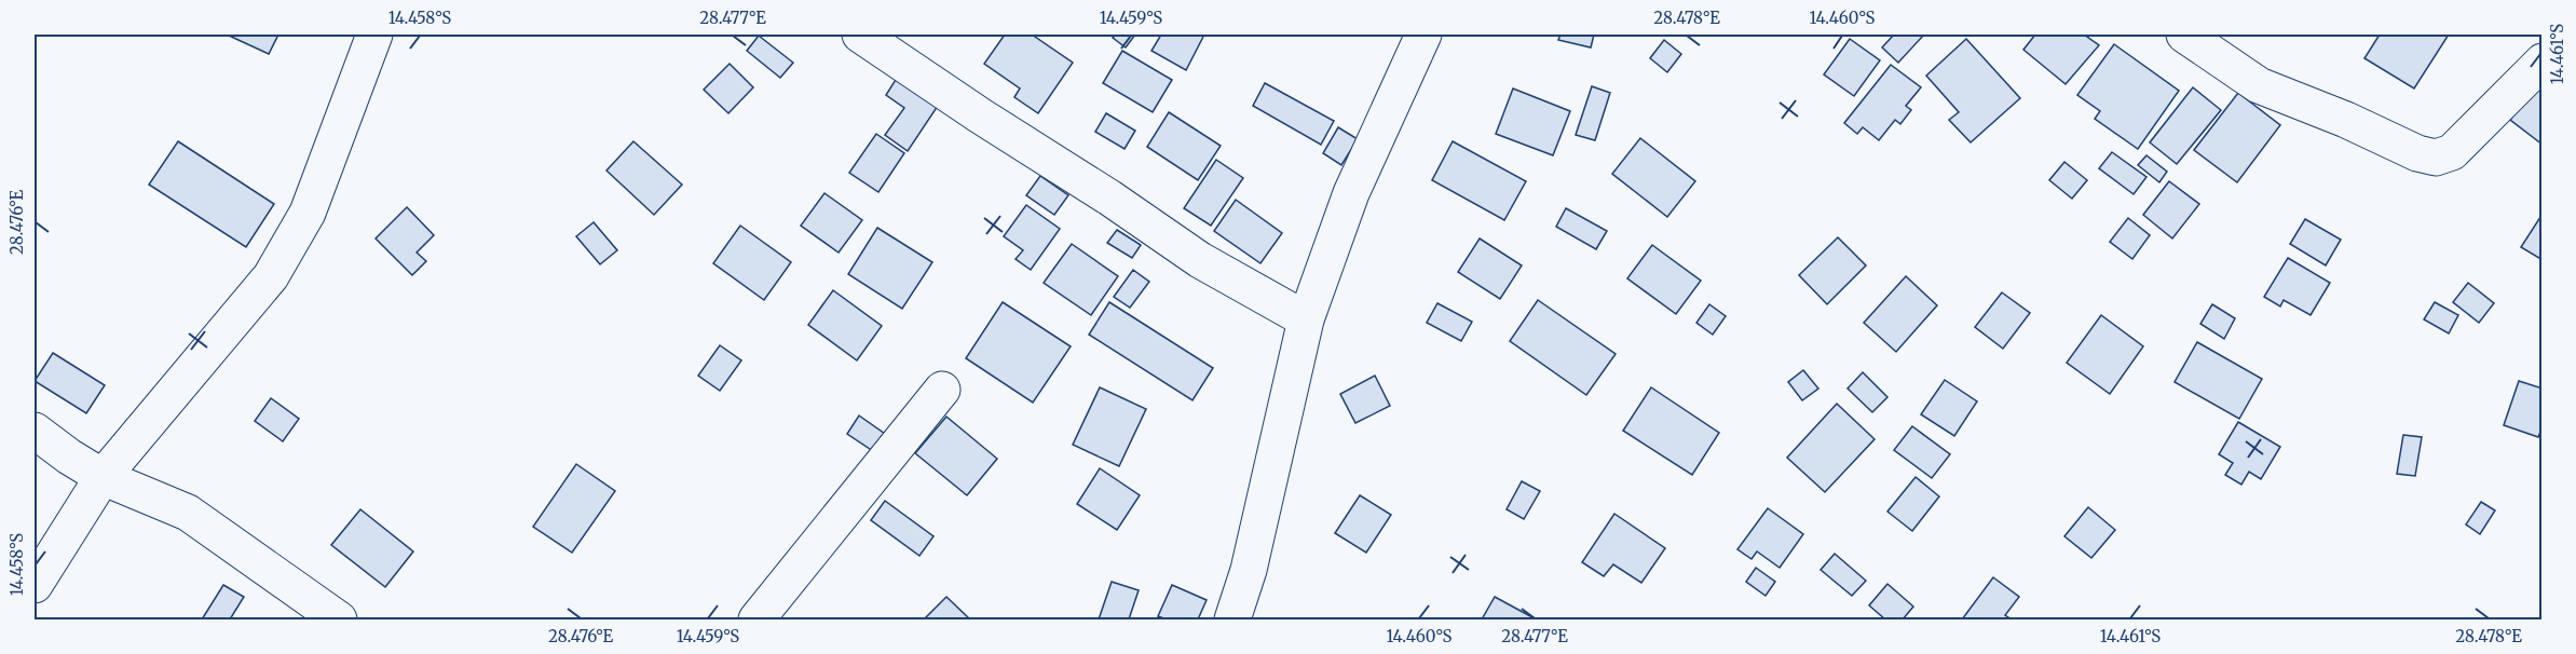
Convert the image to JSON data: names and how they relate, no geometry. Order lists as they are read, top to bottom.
{
  "coordinates": [
    "14.458°S",
    "28.477°E",
    "14.459°S",
    "28.478°E",
    "14.460°S",
    "14.461°S",
    "28.476°E"
  ]
}
